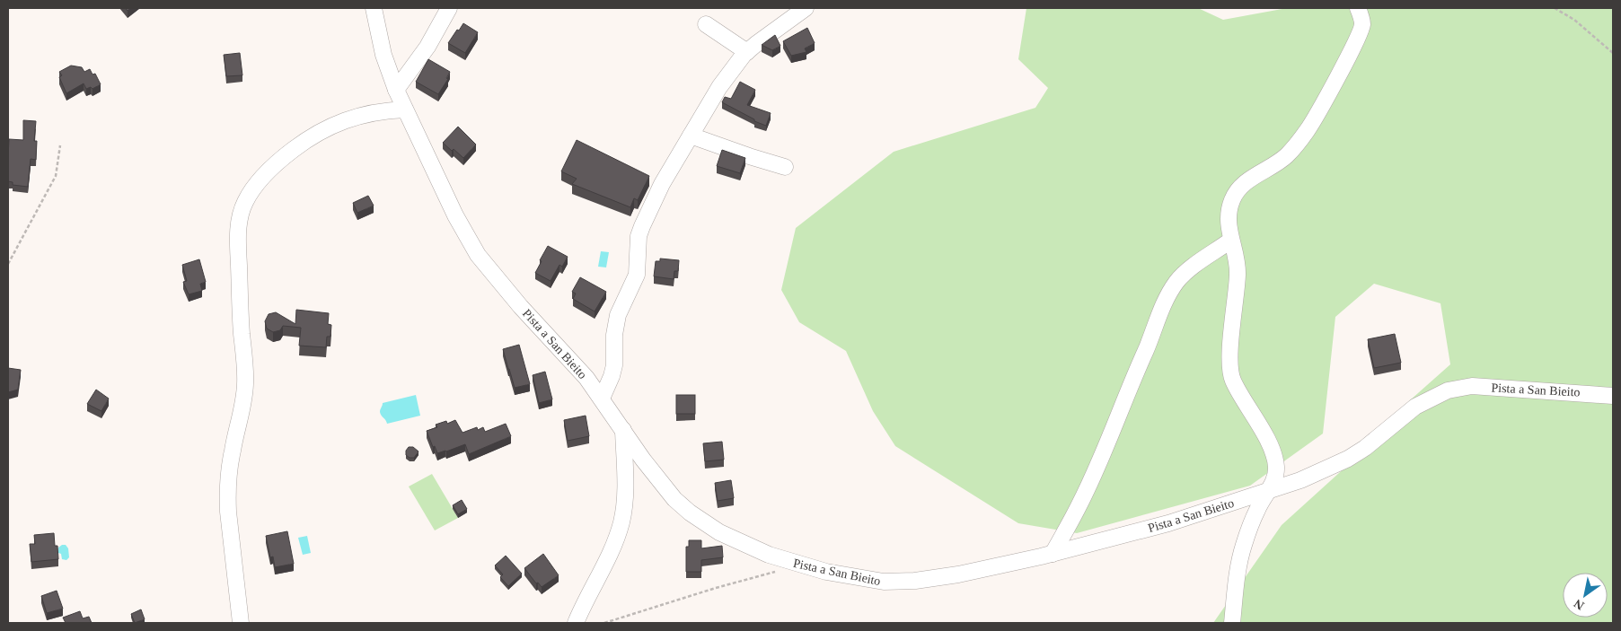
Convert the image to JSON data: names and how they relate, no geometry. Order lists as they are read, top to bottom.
{
  "streets": {
    "street": ["Pista a San Bieito"]
  },
  "north": "bottom left"
}
